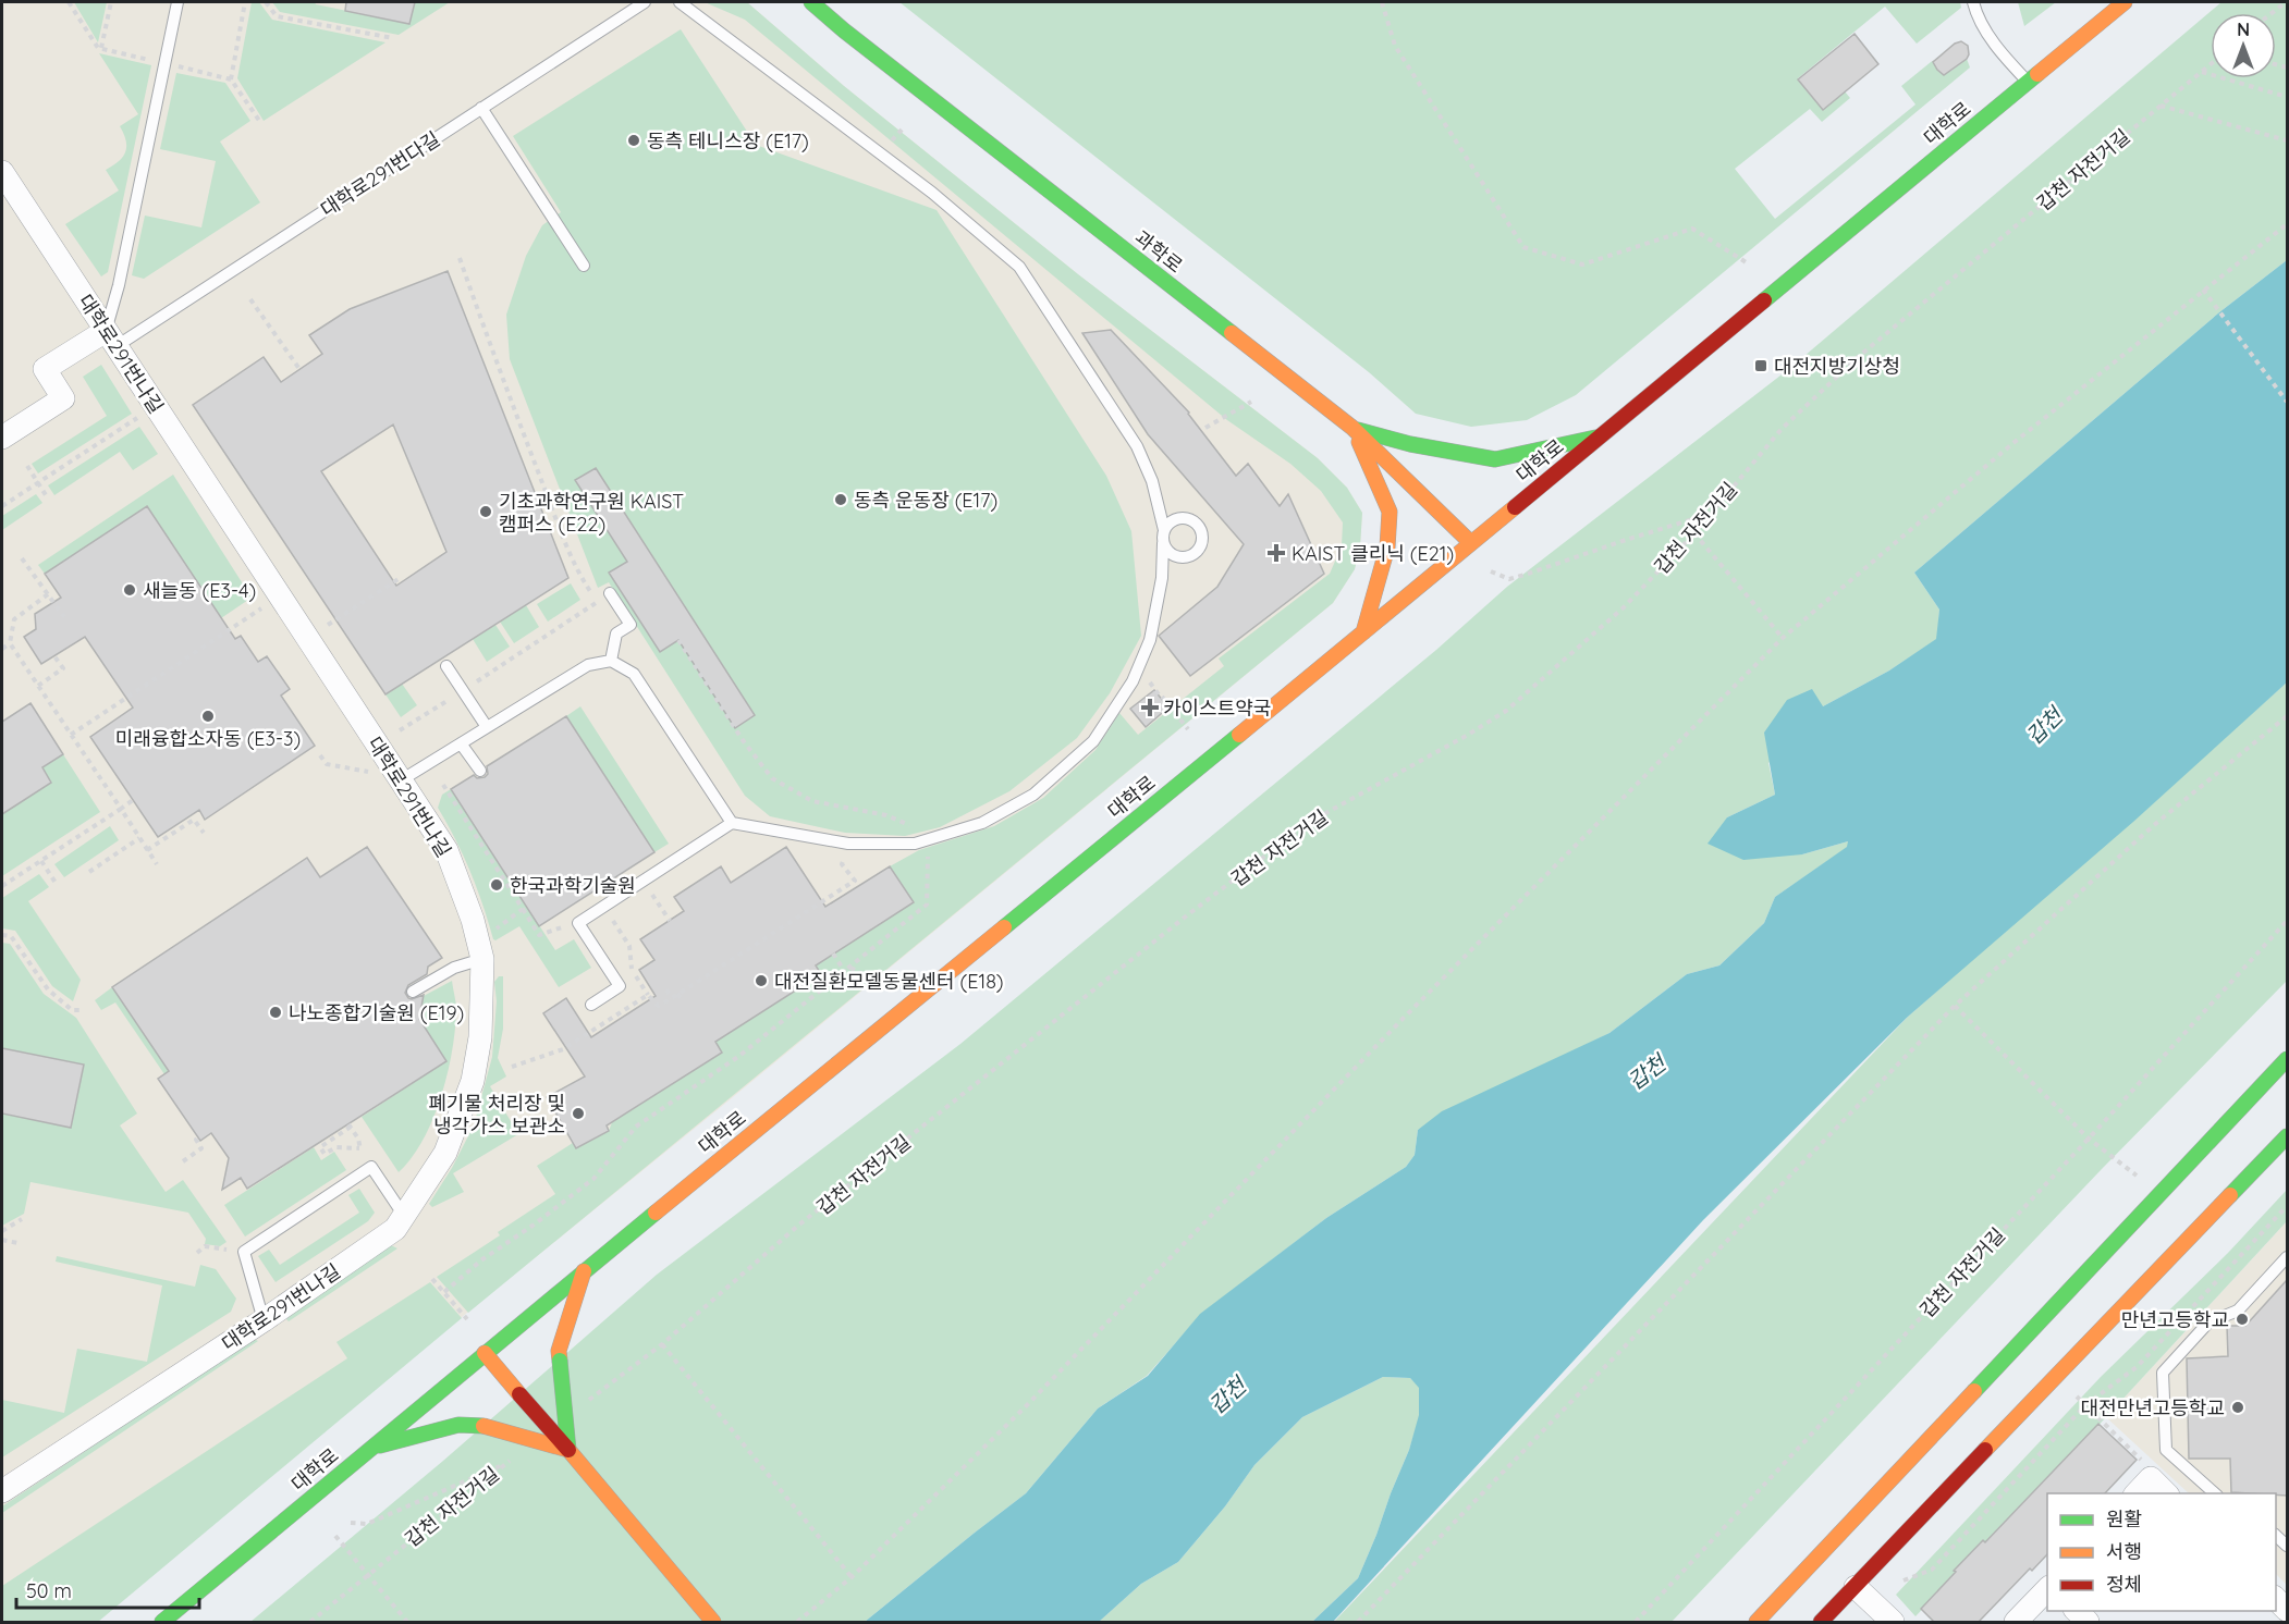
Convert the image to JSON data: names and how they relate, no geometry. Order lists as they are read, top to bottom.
{
  "streets": {
    "main road": ["대학로", "과학로"],
    "street": ["대학로291번다길", "대학로291번나길"],
    "path": ["갑천 자전거길"]
  },
  "crossings": [
    ["대학로", "과학로"],
    ["대학로291번다길", "대학로291번나길"]
  ],
  "water": ["갑천"],
  "places": {
    "other": [
      "동측 테니스장 (E17)",
      "동측 운동장 (E17)",
      "기초과학연구원 KAIST 캠퍼스 (E22)",
      "새늘동 (E3-4)",
      "미래융합소자동 (E3-3)",
      "한국과학기술원",
      "대전질환모델동물센터 (E18)",
      "나노종합기술원 (E19)",
      "폐기물 처리장 및 냉각가스 보관소",
      "만년고등학교",
      "대전만년고등학교"
    ],
    "transit": ["대전지방기상청"],
    "health": ["KAIST 클리닉 (E21)", "카이스트약국"]
  },
  "legend": ["원활", "서행", "정체"],
  "scale_bar": "50 m",
  "north": "top"
}
